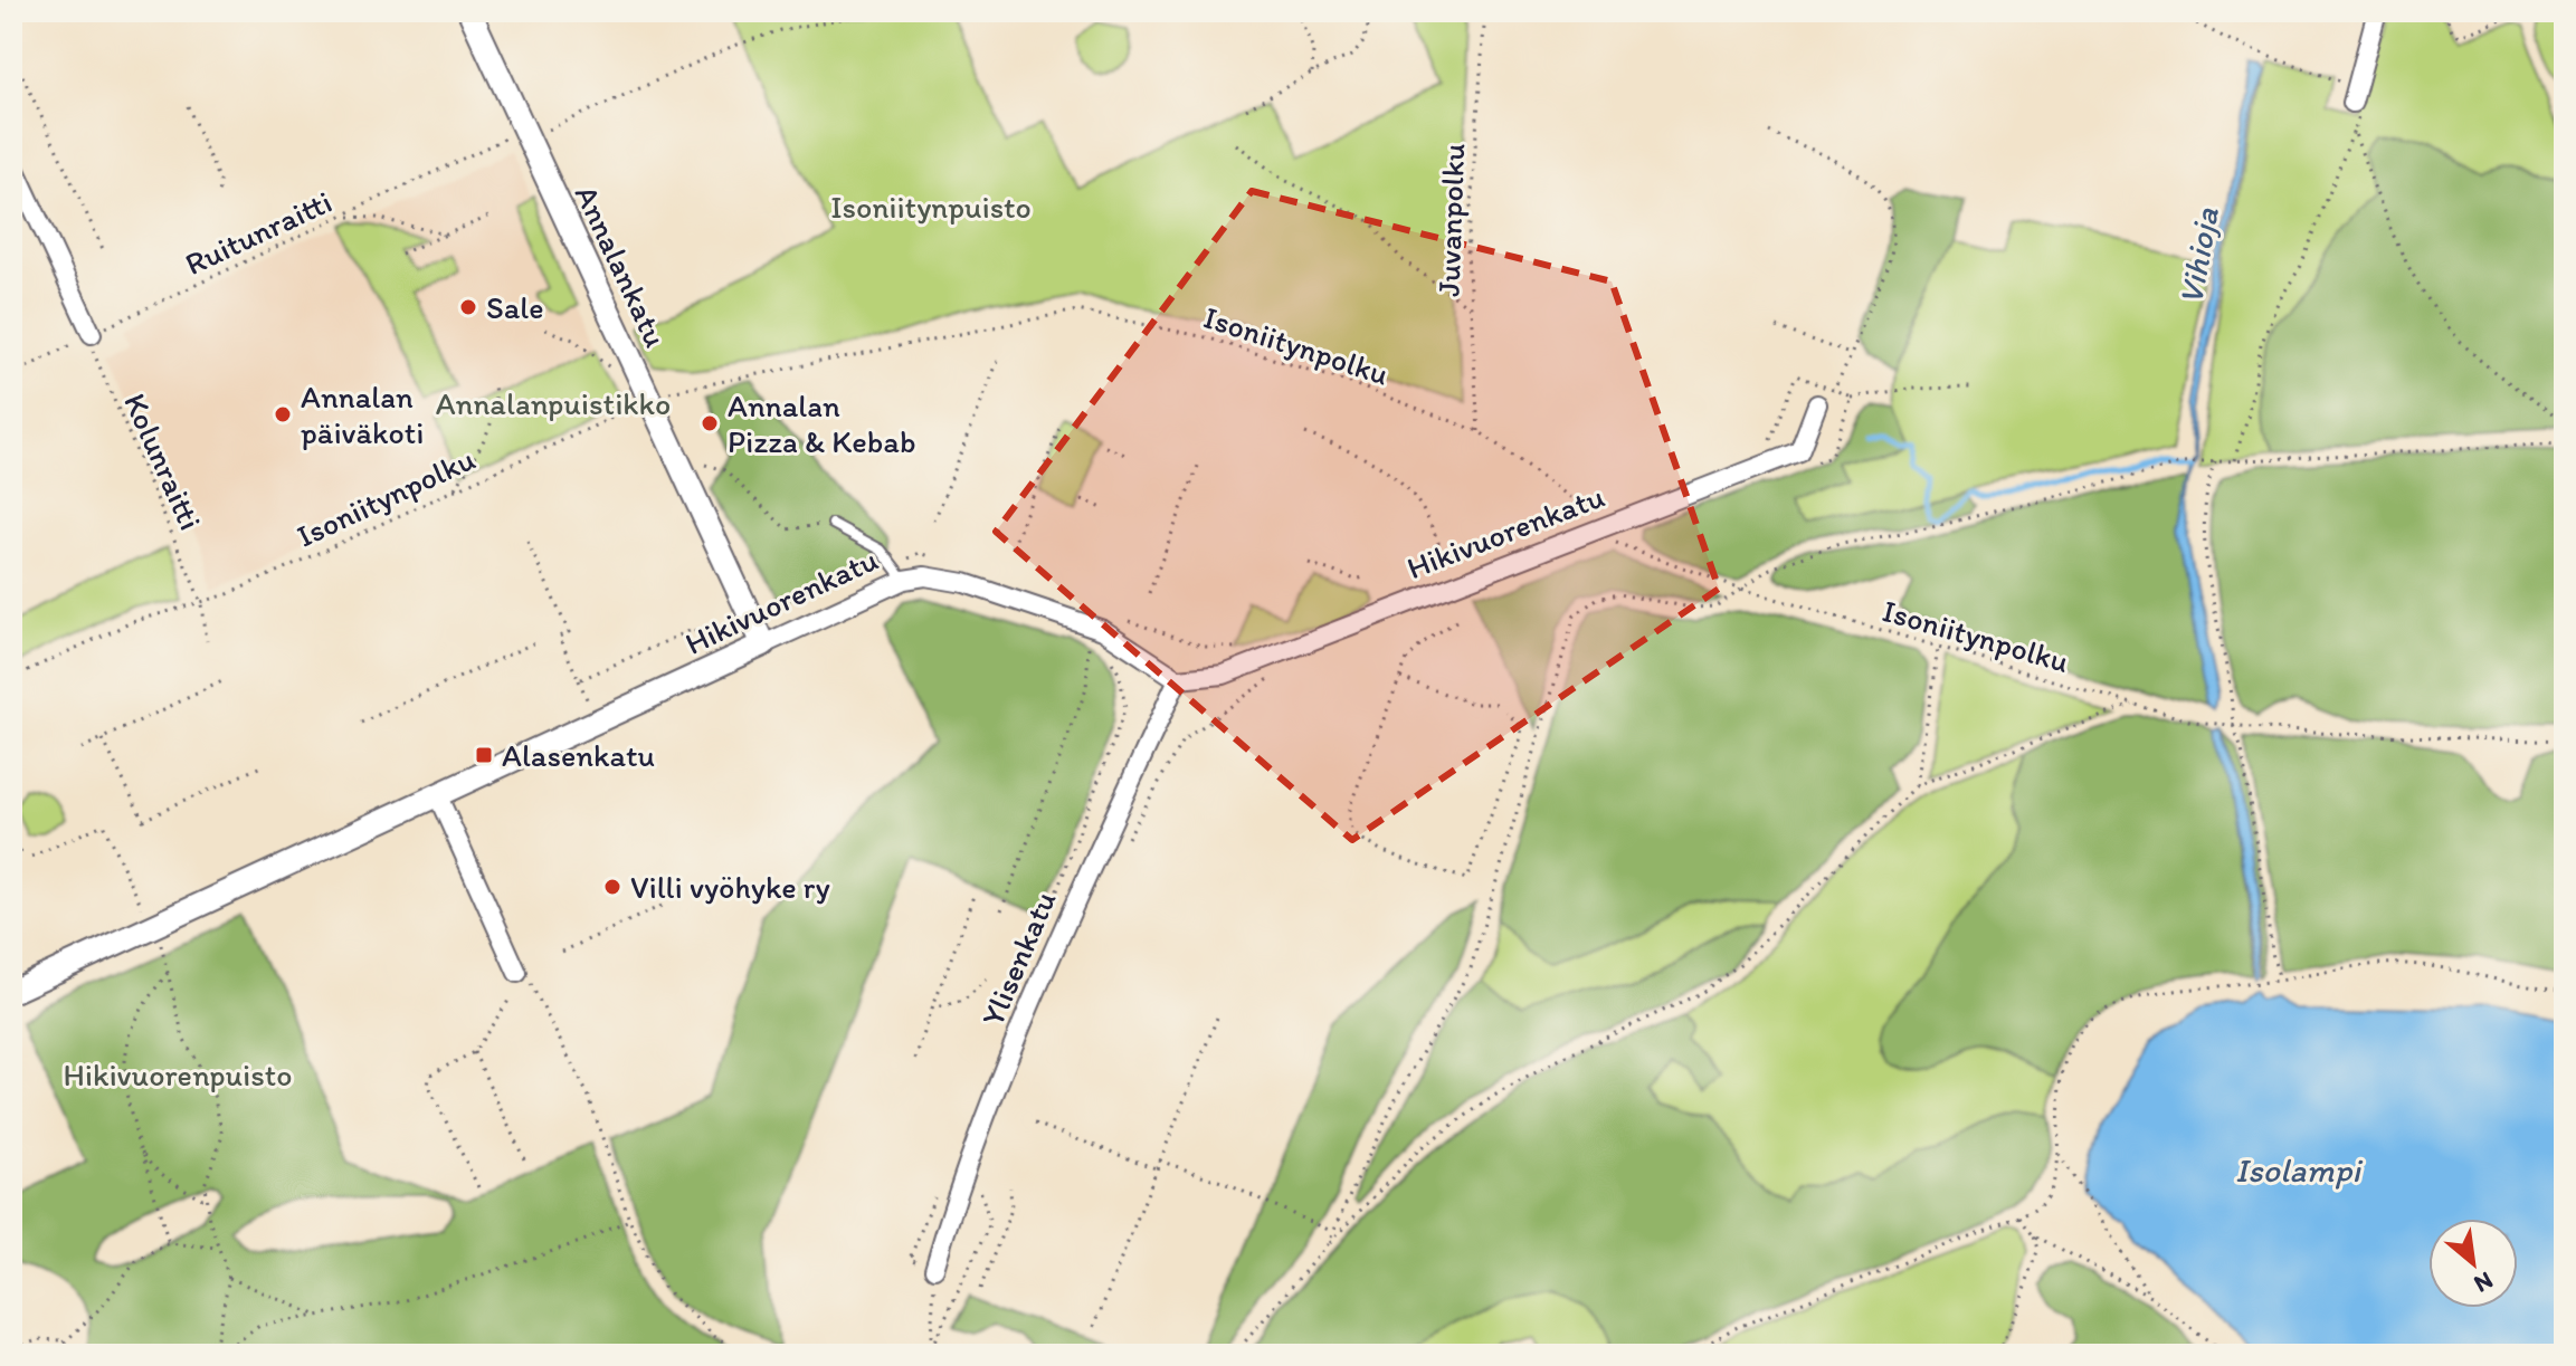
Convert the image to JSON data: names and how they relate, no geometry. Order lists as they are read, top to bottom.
{
  "streets": {
    "street": ["Annalankatu", "Hikivuorenkatu", "Ylisenkatu"],
    "path": [
      "Juvanpolku",
      "Ruitunraitti",
      "Isoniitynpolku",
      "Kolunraitti"
    ]
  },
  "crossings": [
    ["Juvanpolku", "Isoniitynpolku"],
    ["Ruitunraitti", "Annalankatu"],
    ["Ruitunraitti", "Kolunraitti"],
    ["Annalankatu", "Isoniitynpolku"],
    ["Annalankatu", "Hikivuorenkatu"],
    ["Isoniitynpolku", "Kolunraitti"],
    ["Hikivuorenkatu", "Ylisenkatu"]
  ],
  "water": ["Vihioja", "Isolampi"],
  "parks": ["Isoniitynpuisto", "Annalanpuistikko", "Hikivuorenpuisto"],
  "places": {
    "other": [
      "Sale",
      "Annalan päiväkoti",
      "Annalan Pizza & Kebab",
      "Villi vyöhyke ry"
    ],
    "transit": ["Alasenkatu"]
  },
  "north": "bottom right"
}
